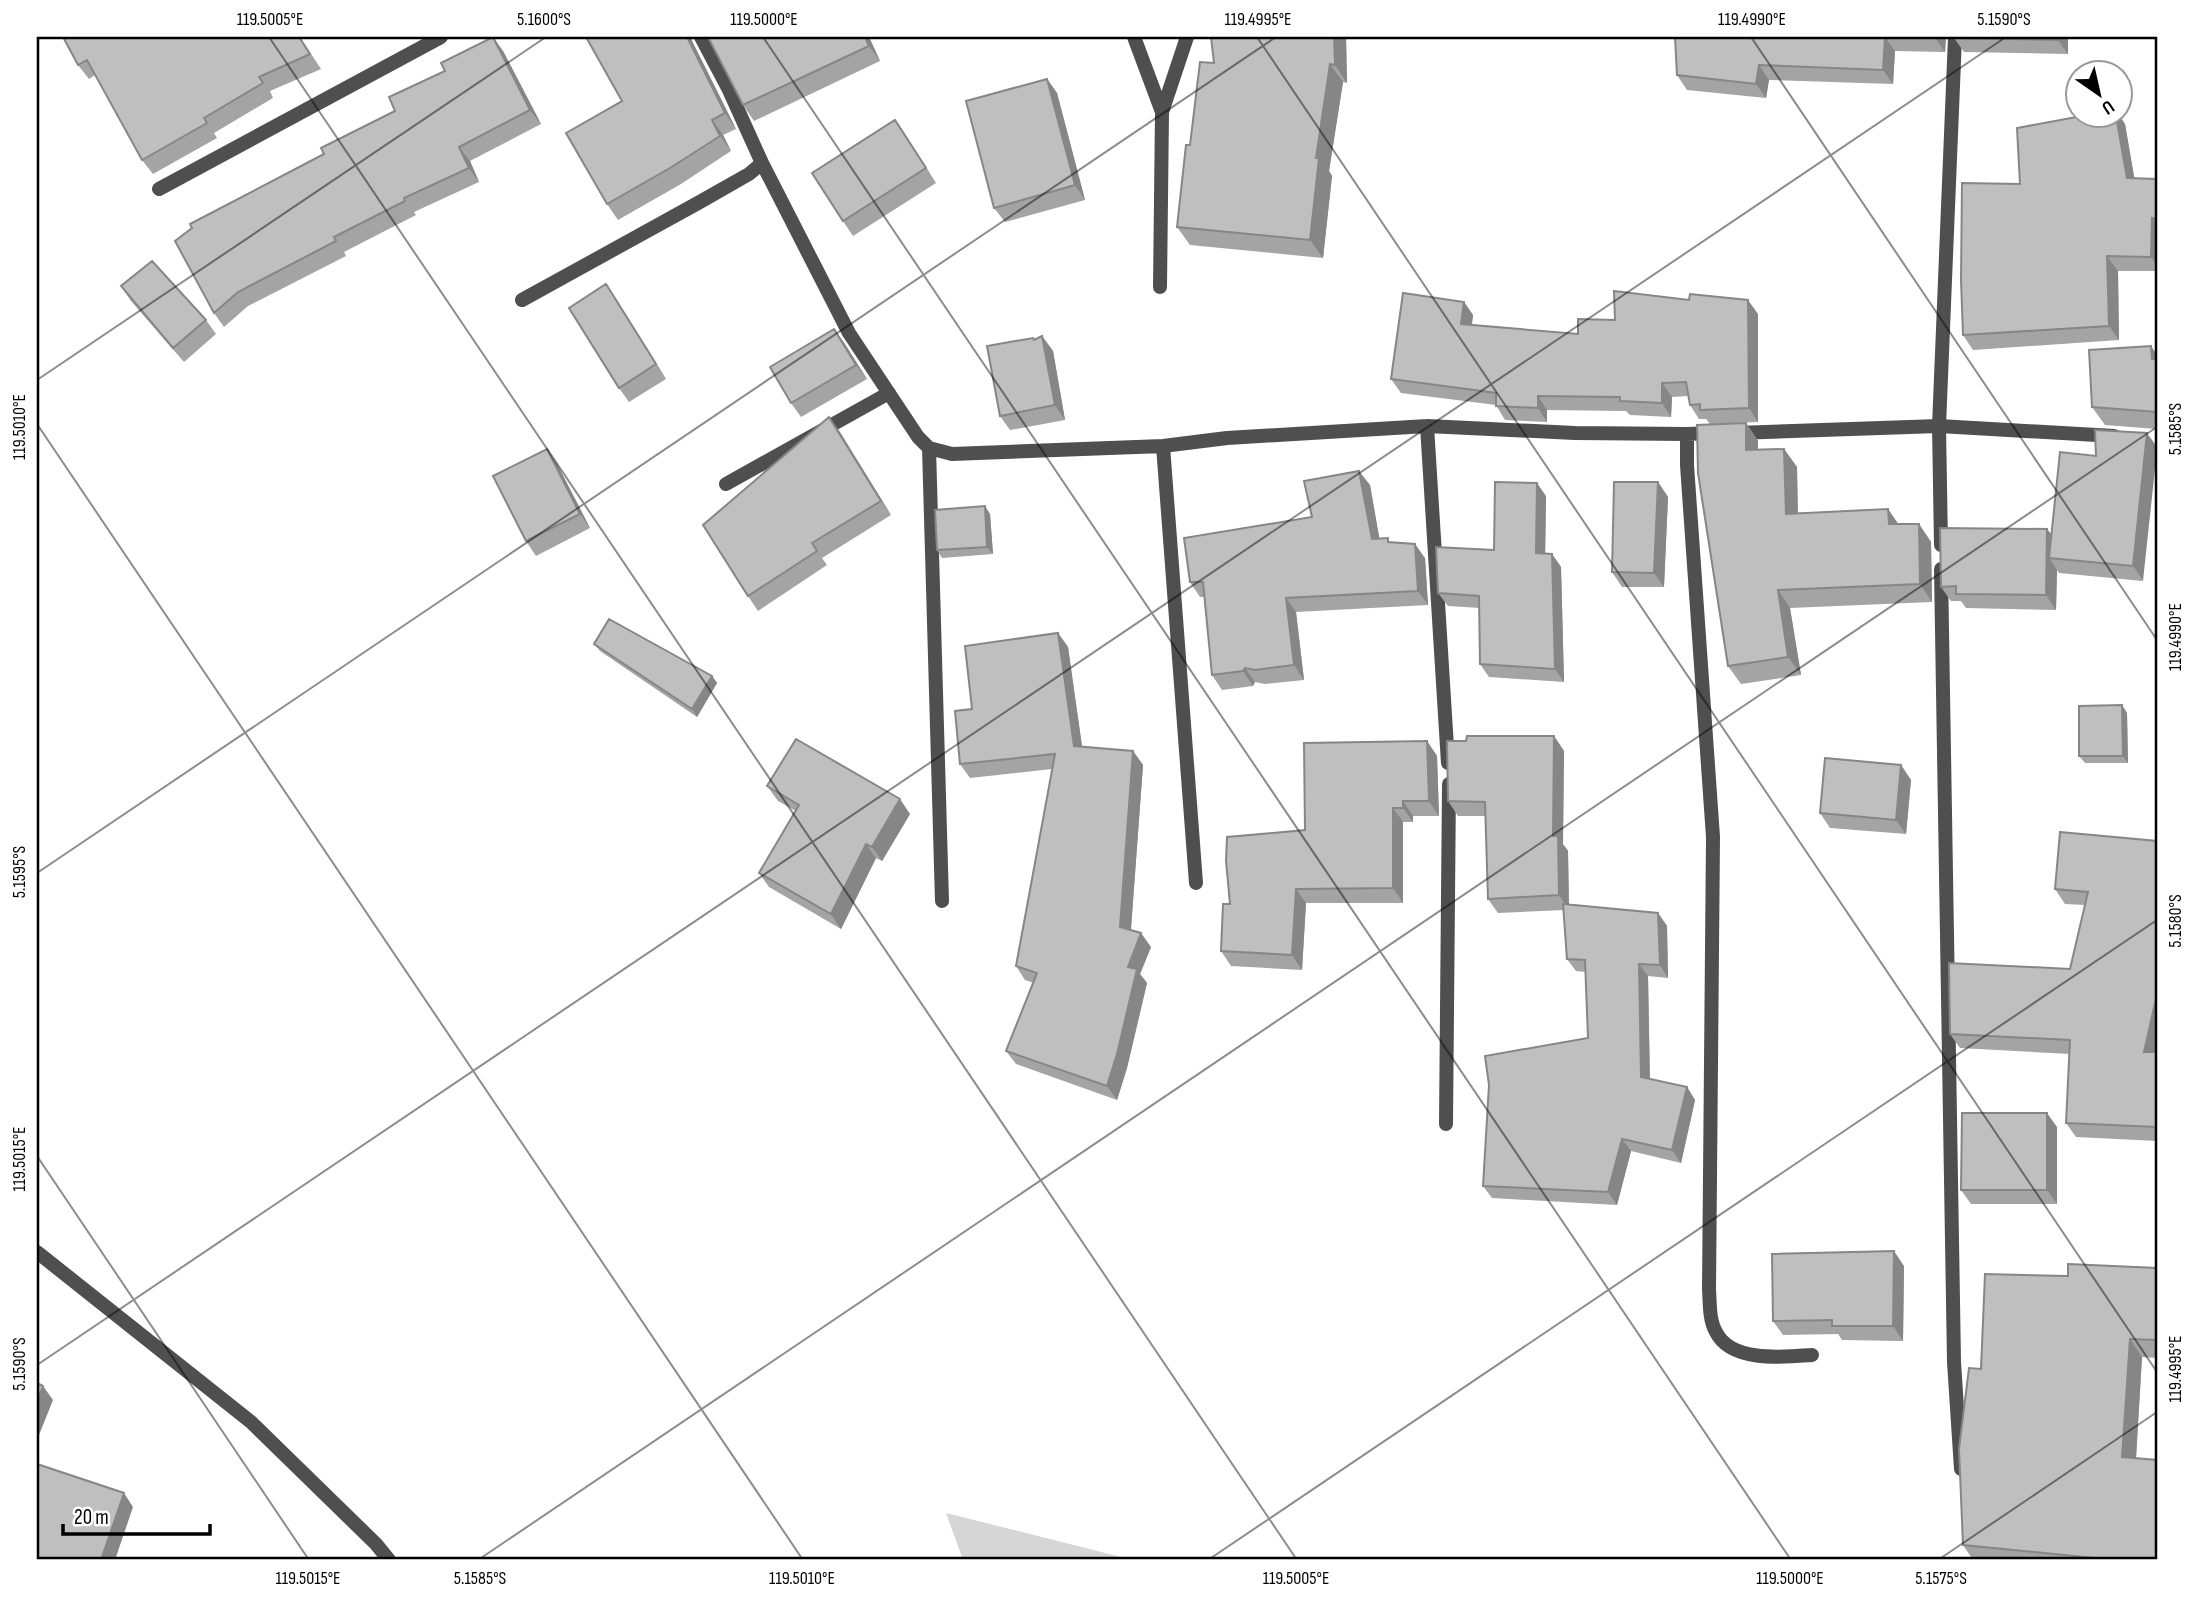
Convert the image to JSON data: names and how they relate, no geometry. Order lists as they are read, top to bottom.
{
  "scale_bar": "20 m",
  "north": "bottom right",
  "coordinates": [
    "119.5005°E",
    "5.1600°S",
    "119.5000°E",
    "119.4995°E",
    "119.4990°E",
    "5.1590°S",
    "119.5010°E",
    "5.1585°S",
    "5.1595°S",
    "5.1580°S",
    "119.5015°E",
    "5.1575°S"
  ]
}
